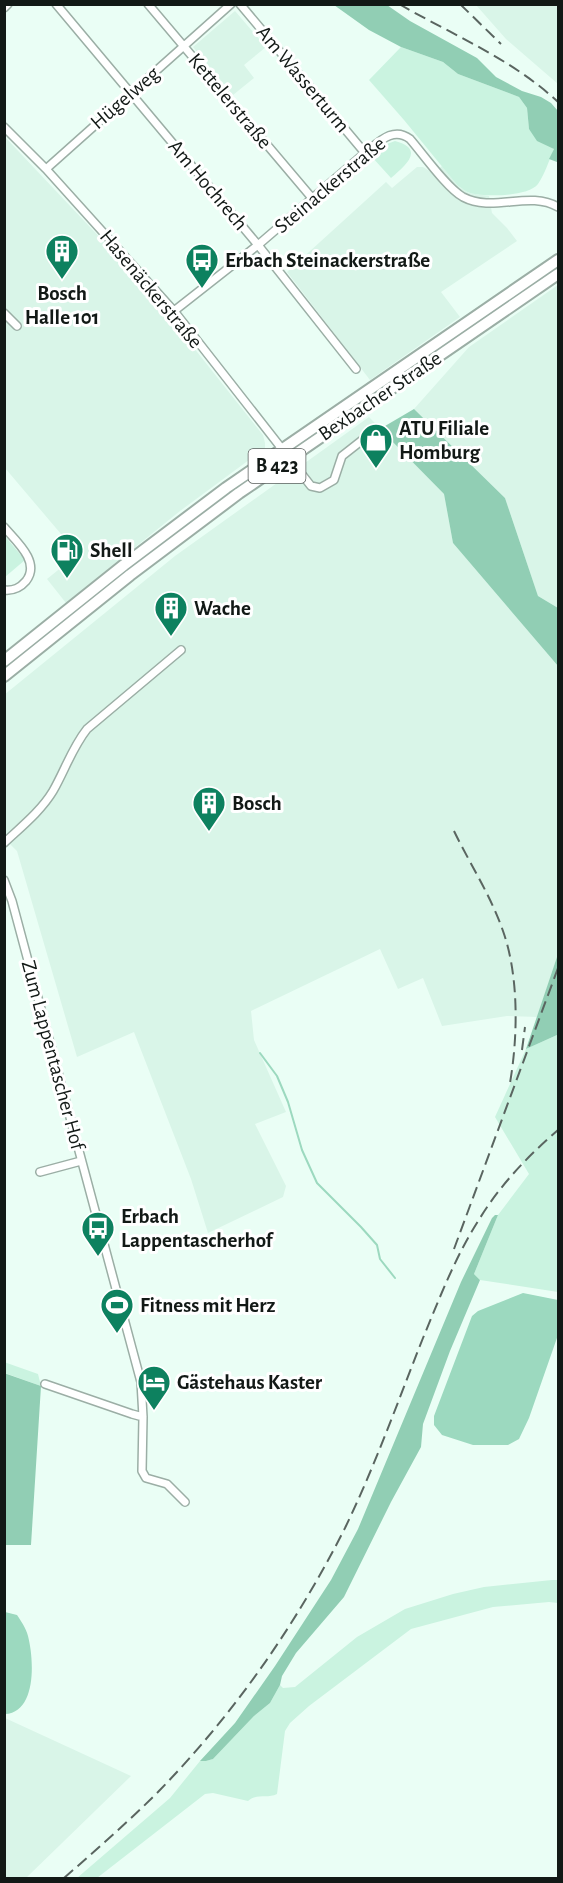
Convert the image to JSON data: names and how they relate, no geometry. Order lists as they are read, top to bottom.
{
  "streets": {
    "main road": ["Bexbacher Straße", "B 423"],
    "street": [
      "Am Wasserturm",
      "Hügelweg",
      "Kettelerstraße",
      "Am Hochrech",
      "Steinackerstraße",
      "Hasenäckerstraße",
      "Zum Lappentascher Hof"
    ]
  },
  "crossings": [
    ["Am Wasserturm", "Steinackerstraße"],
    ["Hügelweg", "Kettelerstraße"],
    ["Hügelweg", "Am Hochrech"],
    ["Hügelweg", "Hasenäckerstraße"],
    ["Kettelerstraße", "Steinackerstraße"],
    ["Am Hochrech", "Steinackerstraße"],
    ["Steinackerstraße", "Hasenäckerstraße"],
    ["Hasenäckerstraße", "Bexbacher Straße"]
  ],
  "places": {
    "building": ["Bosch Halle 101", "Wache", "Bosch"],
    "bus stop": ["Erbach Steinackerstraße", "Erbach Lappentascherhof"],
    "shop": ["ATU Filiale Homburg"],
    "fuel station": ["Shell"],
    "sports": ["Fitness mit Herz"],
    "hotel": ["Gästehaus Kaster"]
  }
}
